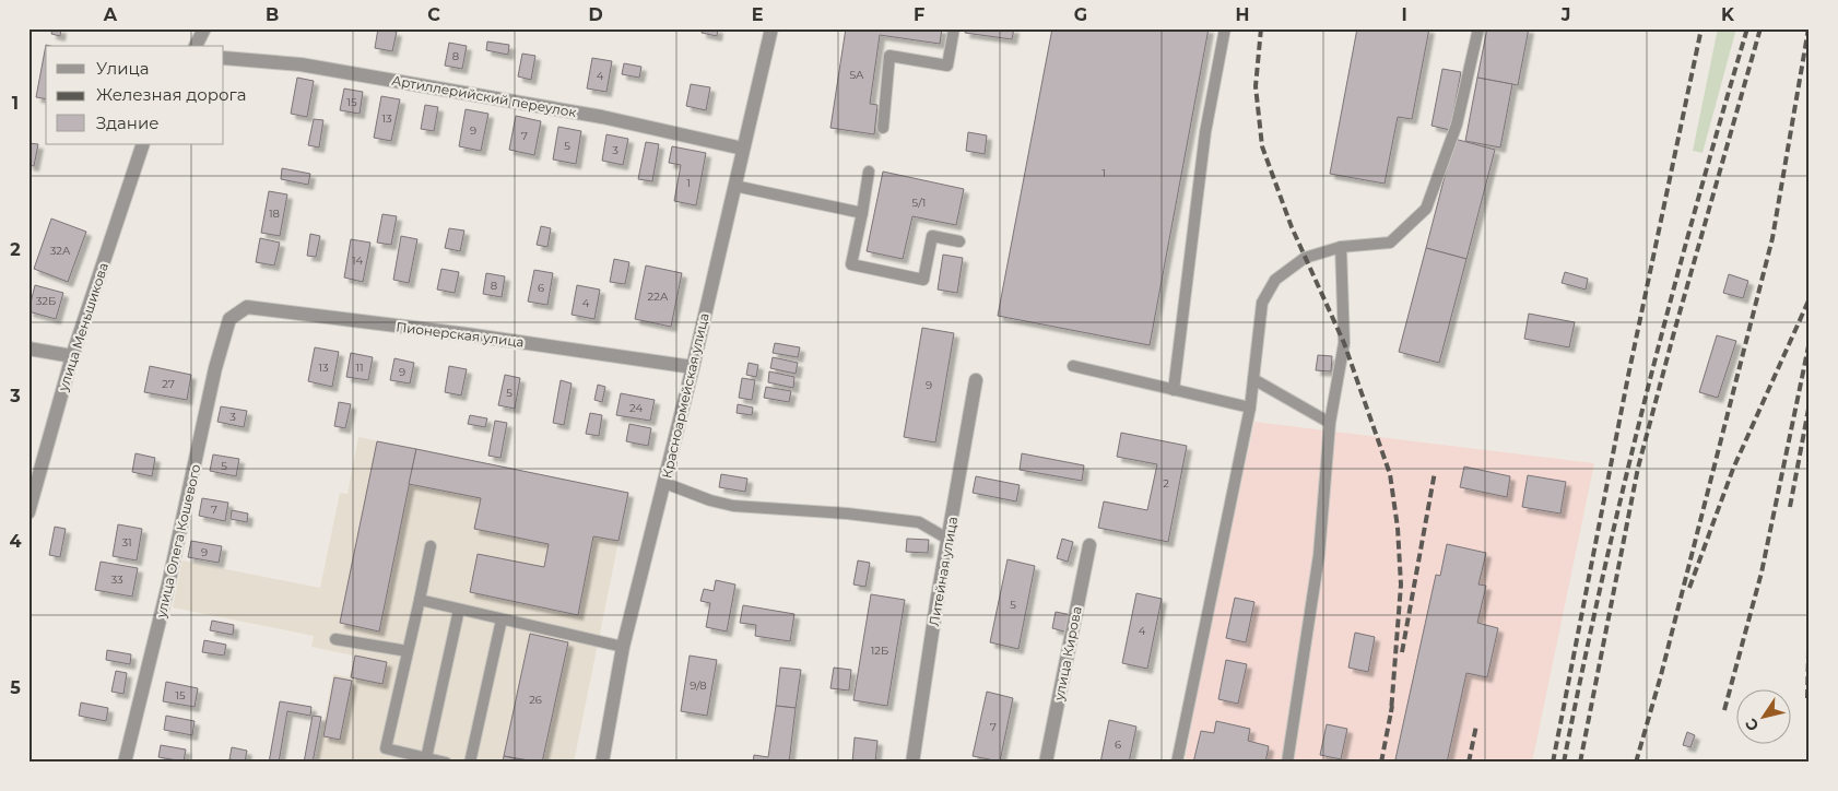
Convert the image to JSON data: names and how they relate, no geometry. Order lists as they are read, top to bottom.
{
  "streets": {
    "street": [
      "Артиллерийский переулок",
      "улица Меньшикова",
      "Пионерская улица",
      "Красноармейская улица",
      "улица Олега Кошевого",
      "Литейная улица",
      "улица Кирова"
    ]
  },
  "crossings": [
    ["Артиллерийский переулок", "Красноармейская улица"],
    ["Пионерская улица", "Красноармейская улица"],
    ["Пионерская улица", "улица Олега Кошевого"]
  ],
  "house_numbers": [
    "8",
    "5А",
    "4",
    "15",
    "13",
    "9",
    "7",
    "5",
    "3",
    "1",
    "1",
    "5/1",
    "18",
    "32А",
    "14",
    "8",
    "6",
    "22А",
    "32Б",
    "4",
    "13",
    "11",
    "9",
    "27",
    "9",
    "5",
    "24",
    "3",
    "5",
    "2",
    "7",
    "31",
    "9",
    "33",
    "5",
    "4",
    "12Б",
    "9/8",
    "15",
    "26",
    "7",
    "6"
  ],
  "legend": ["Улица", "Железная дорога", "Здание"],
  "north": "bottom left",
  "grid": {
    "columns": [
      "A",
      "B",
      "C",
      "D",
      "E",
      "F",
      "G",
      "H",
      "I",
      "J",
      "K"
    ],
    "rows": [
      "1",
      "2",
      "3",
      "4",
      "5"
    ]
  }
}
